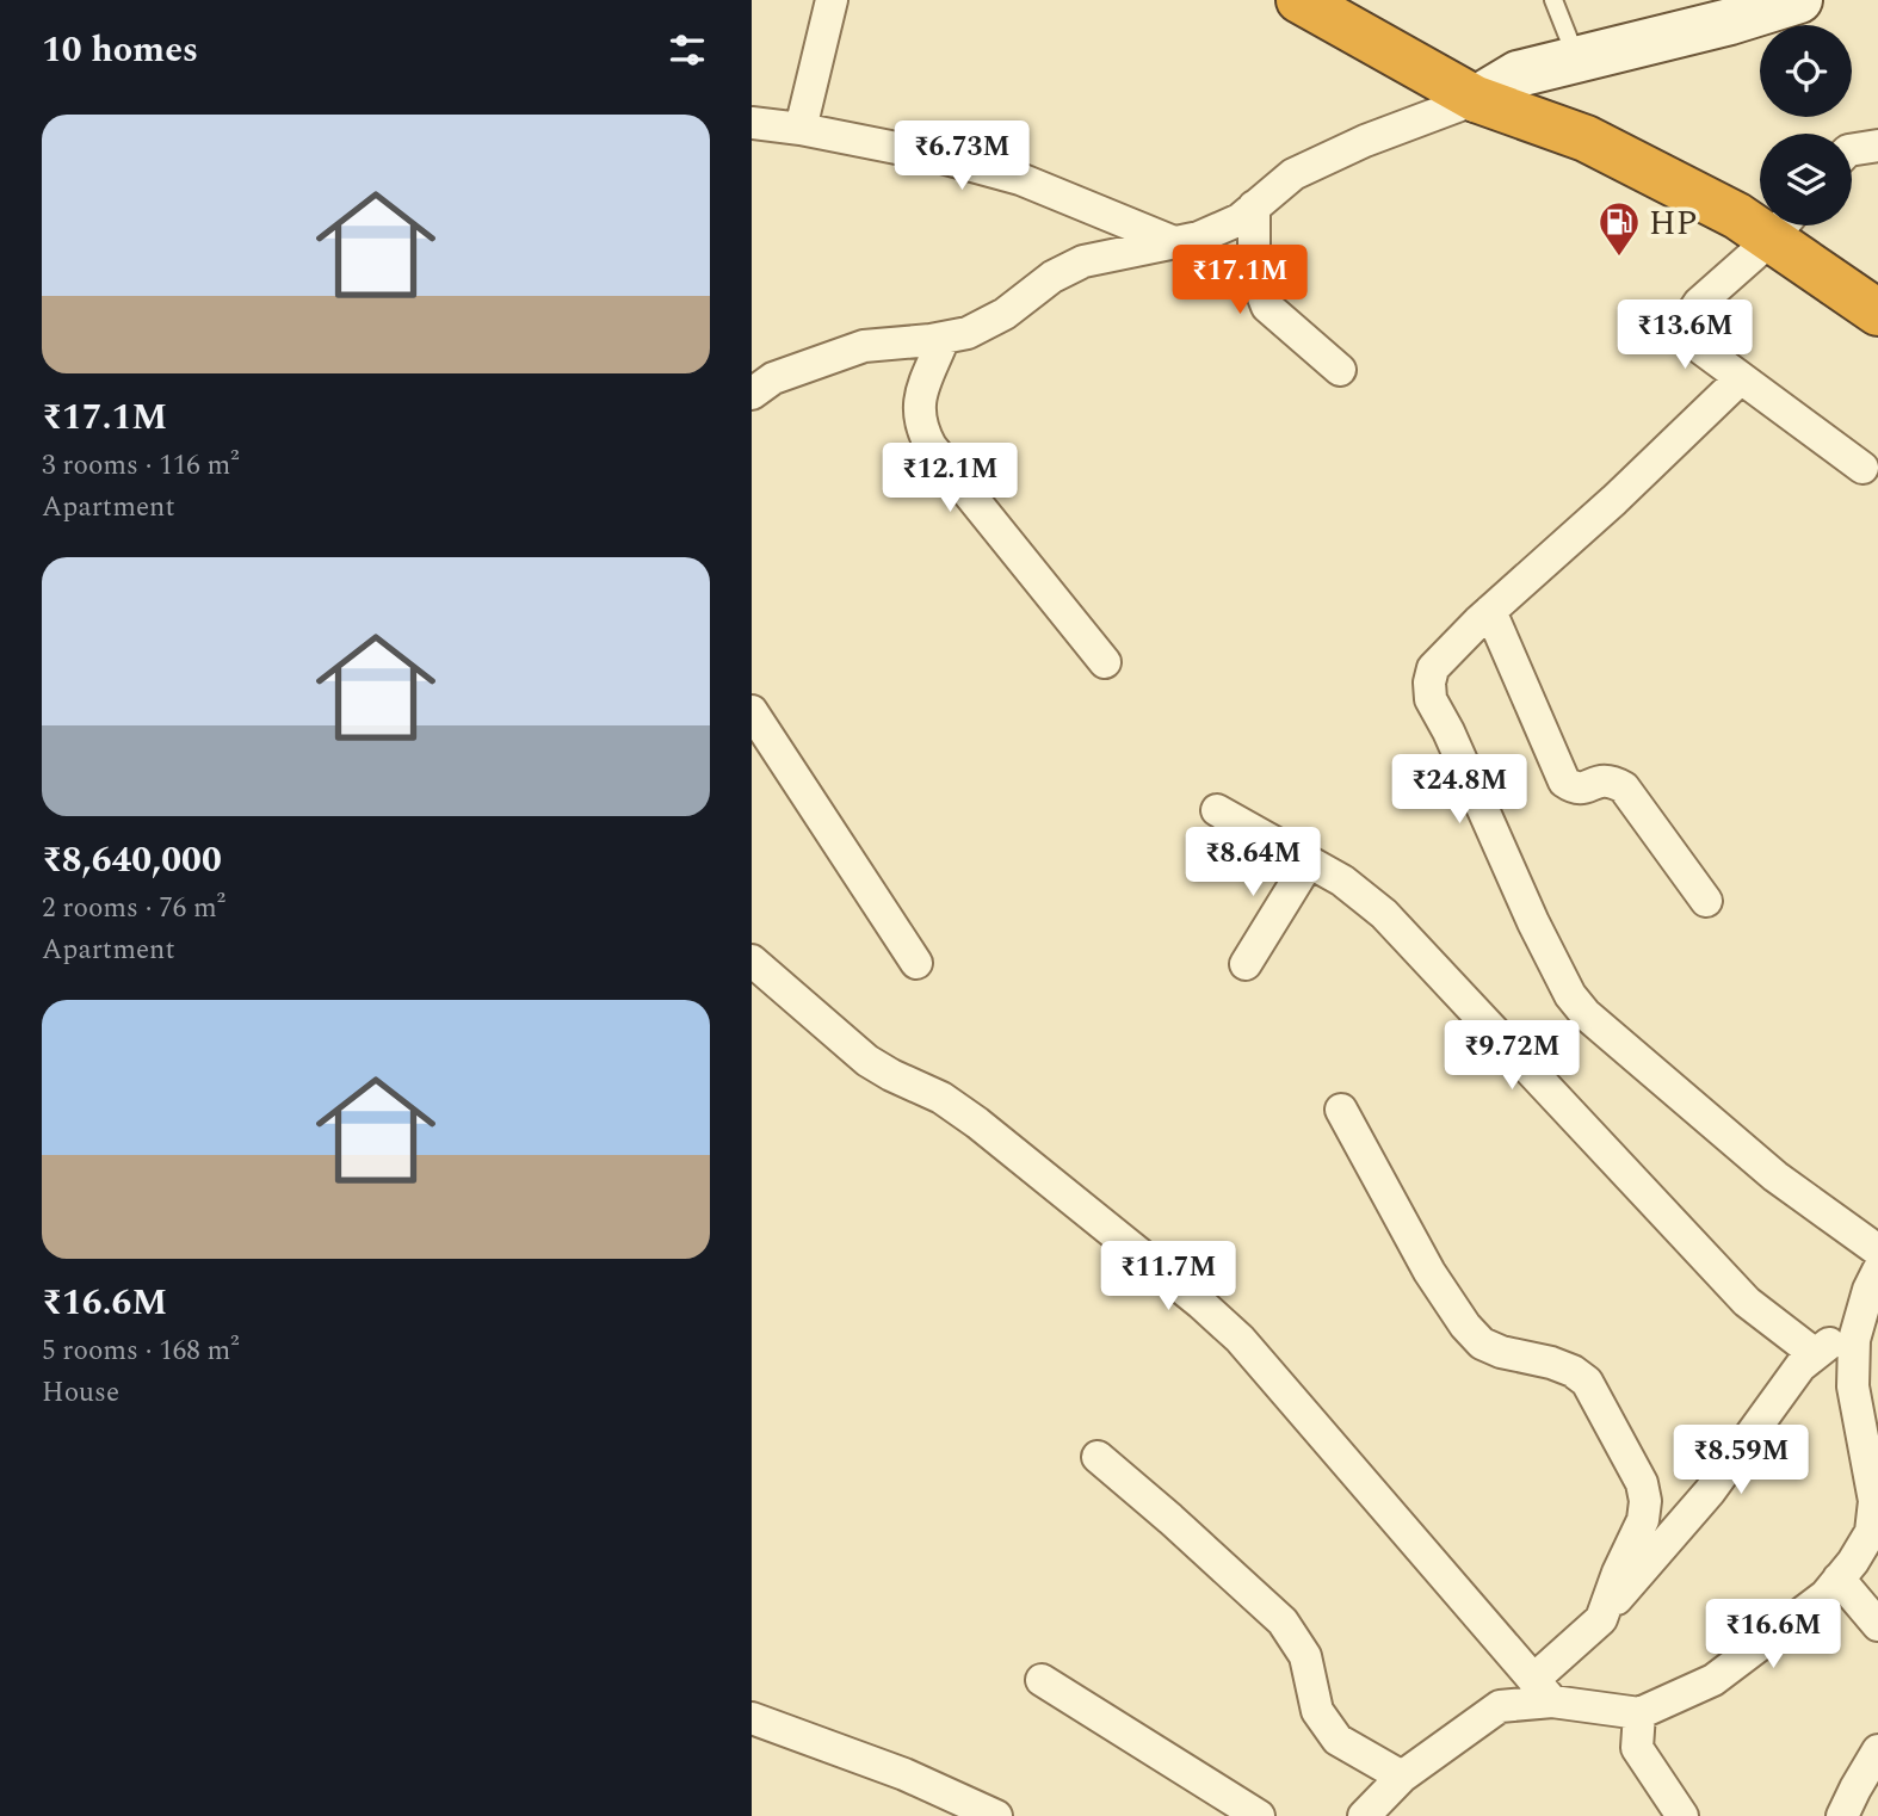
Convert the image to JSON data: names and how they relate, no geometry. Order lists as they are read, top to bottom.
{
  "places": {
    "fuel station": ["HP"]
  },
  "page": {
    "heading": "10 homes",
    "list": [
      {
        "name": "₹17.1M",
        "note": "3 rooms · 116 m² · Apartment"
      },
      {
        "name": "₹8,640,000",
        "note": "2 rooms · 76 m² · Apartment"
      },
      {
        "name": "₹16.6M",
        "note": "5 rooms · 168 m² · House"
      }
    ],
    "price": [
      "₹6.73M",
      "₹17.1M",
      "₹13.6M",
      "₹12.1M",
      "₹24.8M",
      "₹8.64M",
      "₹9.72M",
      "₹11.7M",
      "₹8.59M",
      "₹16.6M"
    ]
  }
}
